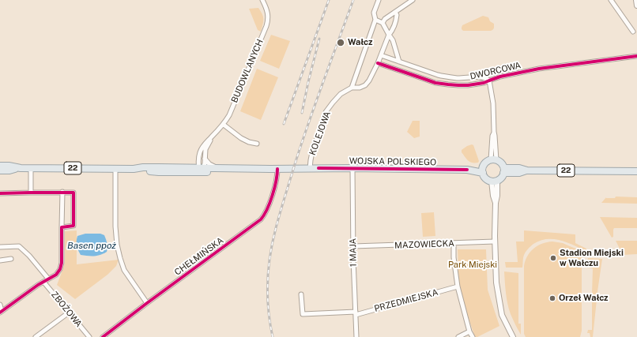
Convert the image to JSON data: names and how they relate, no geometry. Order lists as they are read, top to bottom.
{
  "streets": {
    "main road": ["WOJSKA POLSKIEGO", "22"],
    "street": [
      "BUDOWLANYCH",
      "DWORCOWA",
      "KOLEJOWA",
      "MAZOWIECKA",
      "1 MAJA",
      "CHEŁMIŃSKA",
      "PRZEDMIEJSKA",
      "ZBOŻOWA"
    ]
  },
  "crossings": [
    ["BUDOWLANYCH", "WOJSKA POLSKIEGO"],
    ["KOLEJOWA", "WOJSKA POLSKIEGO"],
    ["WOJSKA POLSKIEGO", "22"],
    ["WOJSKA POLSKIEGO", "1 MAJA"],
    ["WOJSKA POLSKIEGO", "CHEŁMIŃSKA"],
    ["MAZOWIECKA", "1 MAJA"],
    ["1 MAJA", "PRZEDMIEJSKA"]
  ],
  "water": ["Basen ppoż"],
  "parks": ["Park Miejski"],
  "places": ["Wałcz", "Stadion Miejski w Wałczu", "Orzeł Wałcz"]
}
